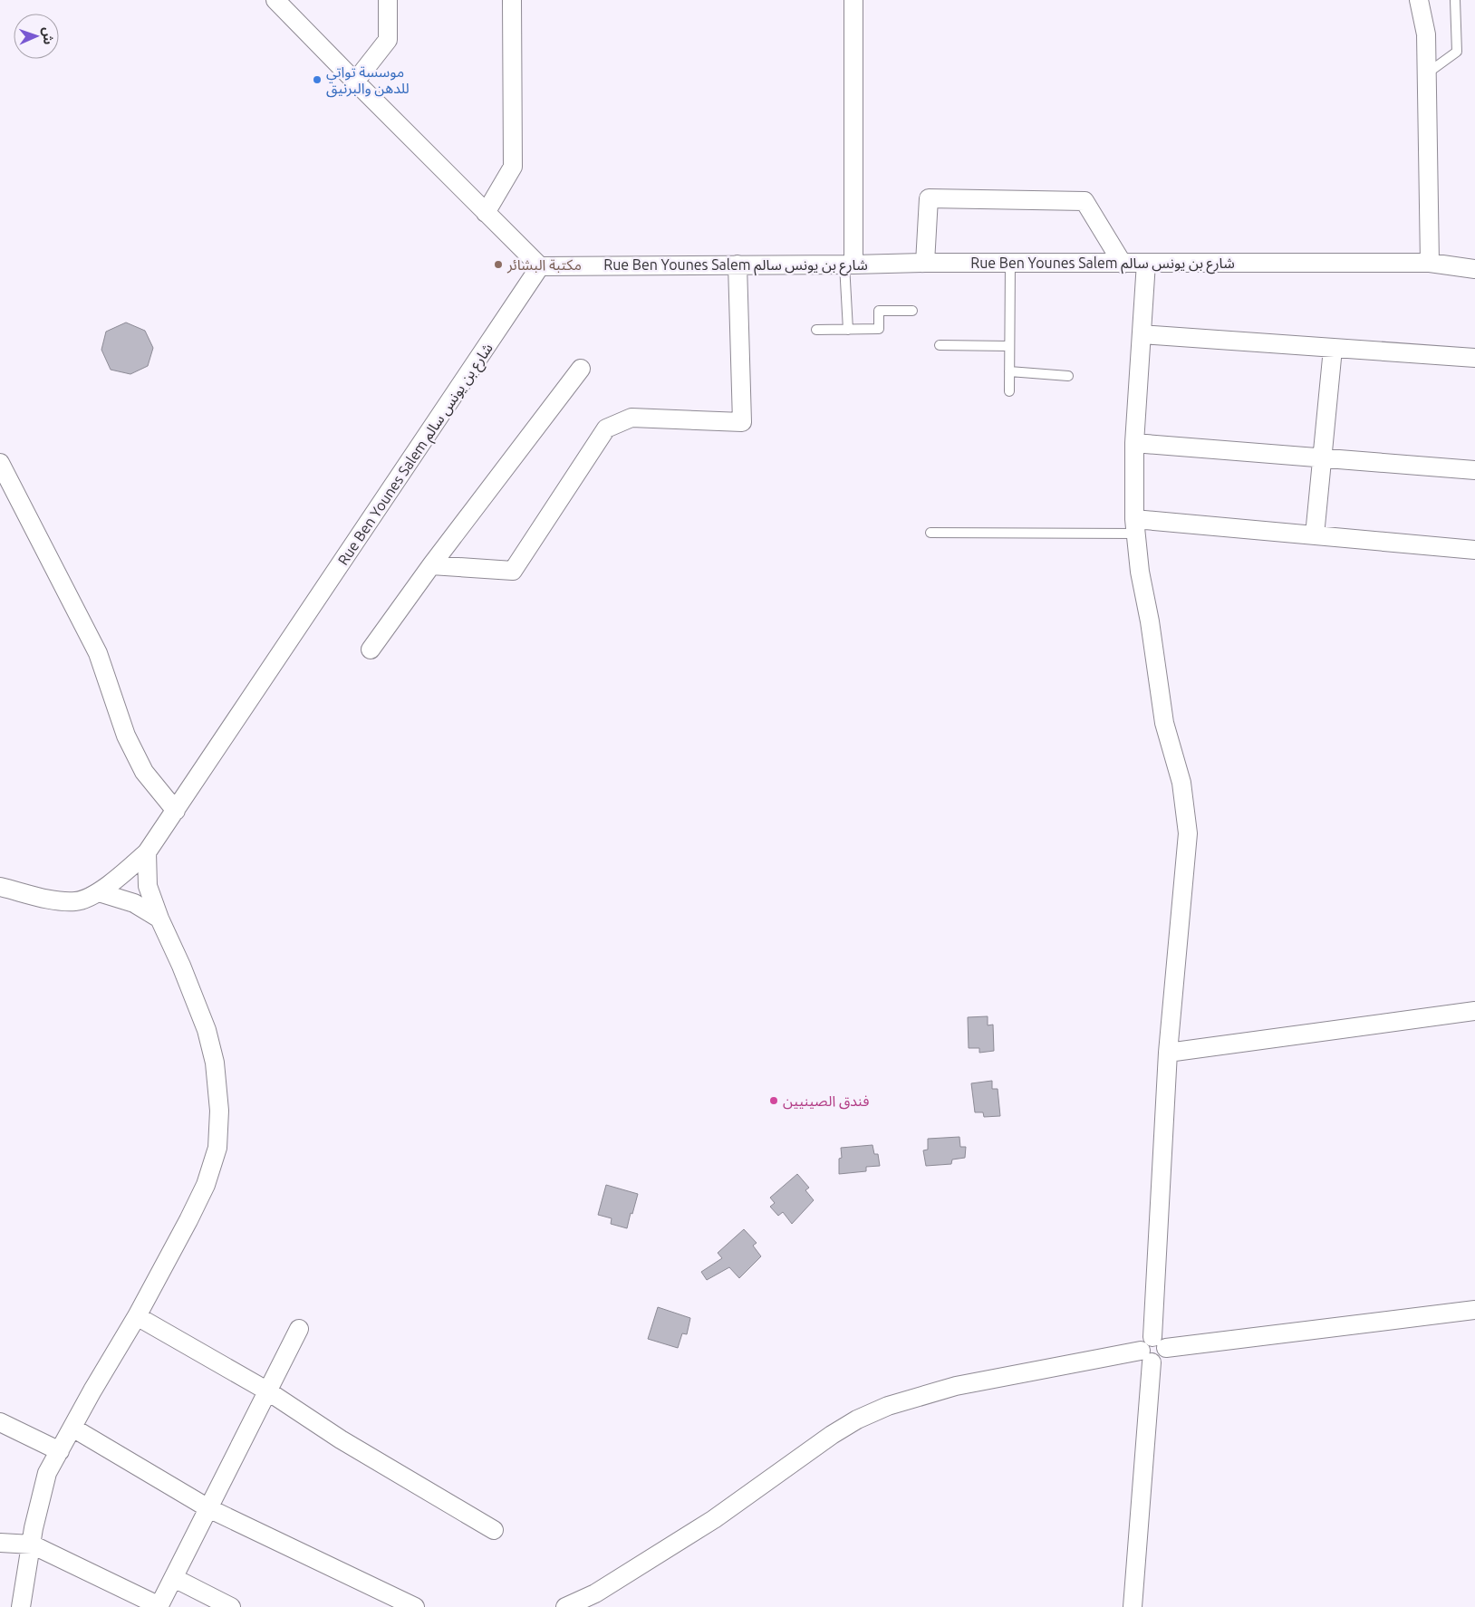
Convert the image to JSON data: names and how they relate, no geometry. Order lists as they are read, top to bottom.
{
  "streets": {
    "street": ["Rue Ben Younes Salem شارع بن يونس سالم"]
  },
  "places": ["موسسة تواتي للدهن والبرنيق", "مكتبة البشائر", "فندق الصينيين"],
  "north": "right"
}
